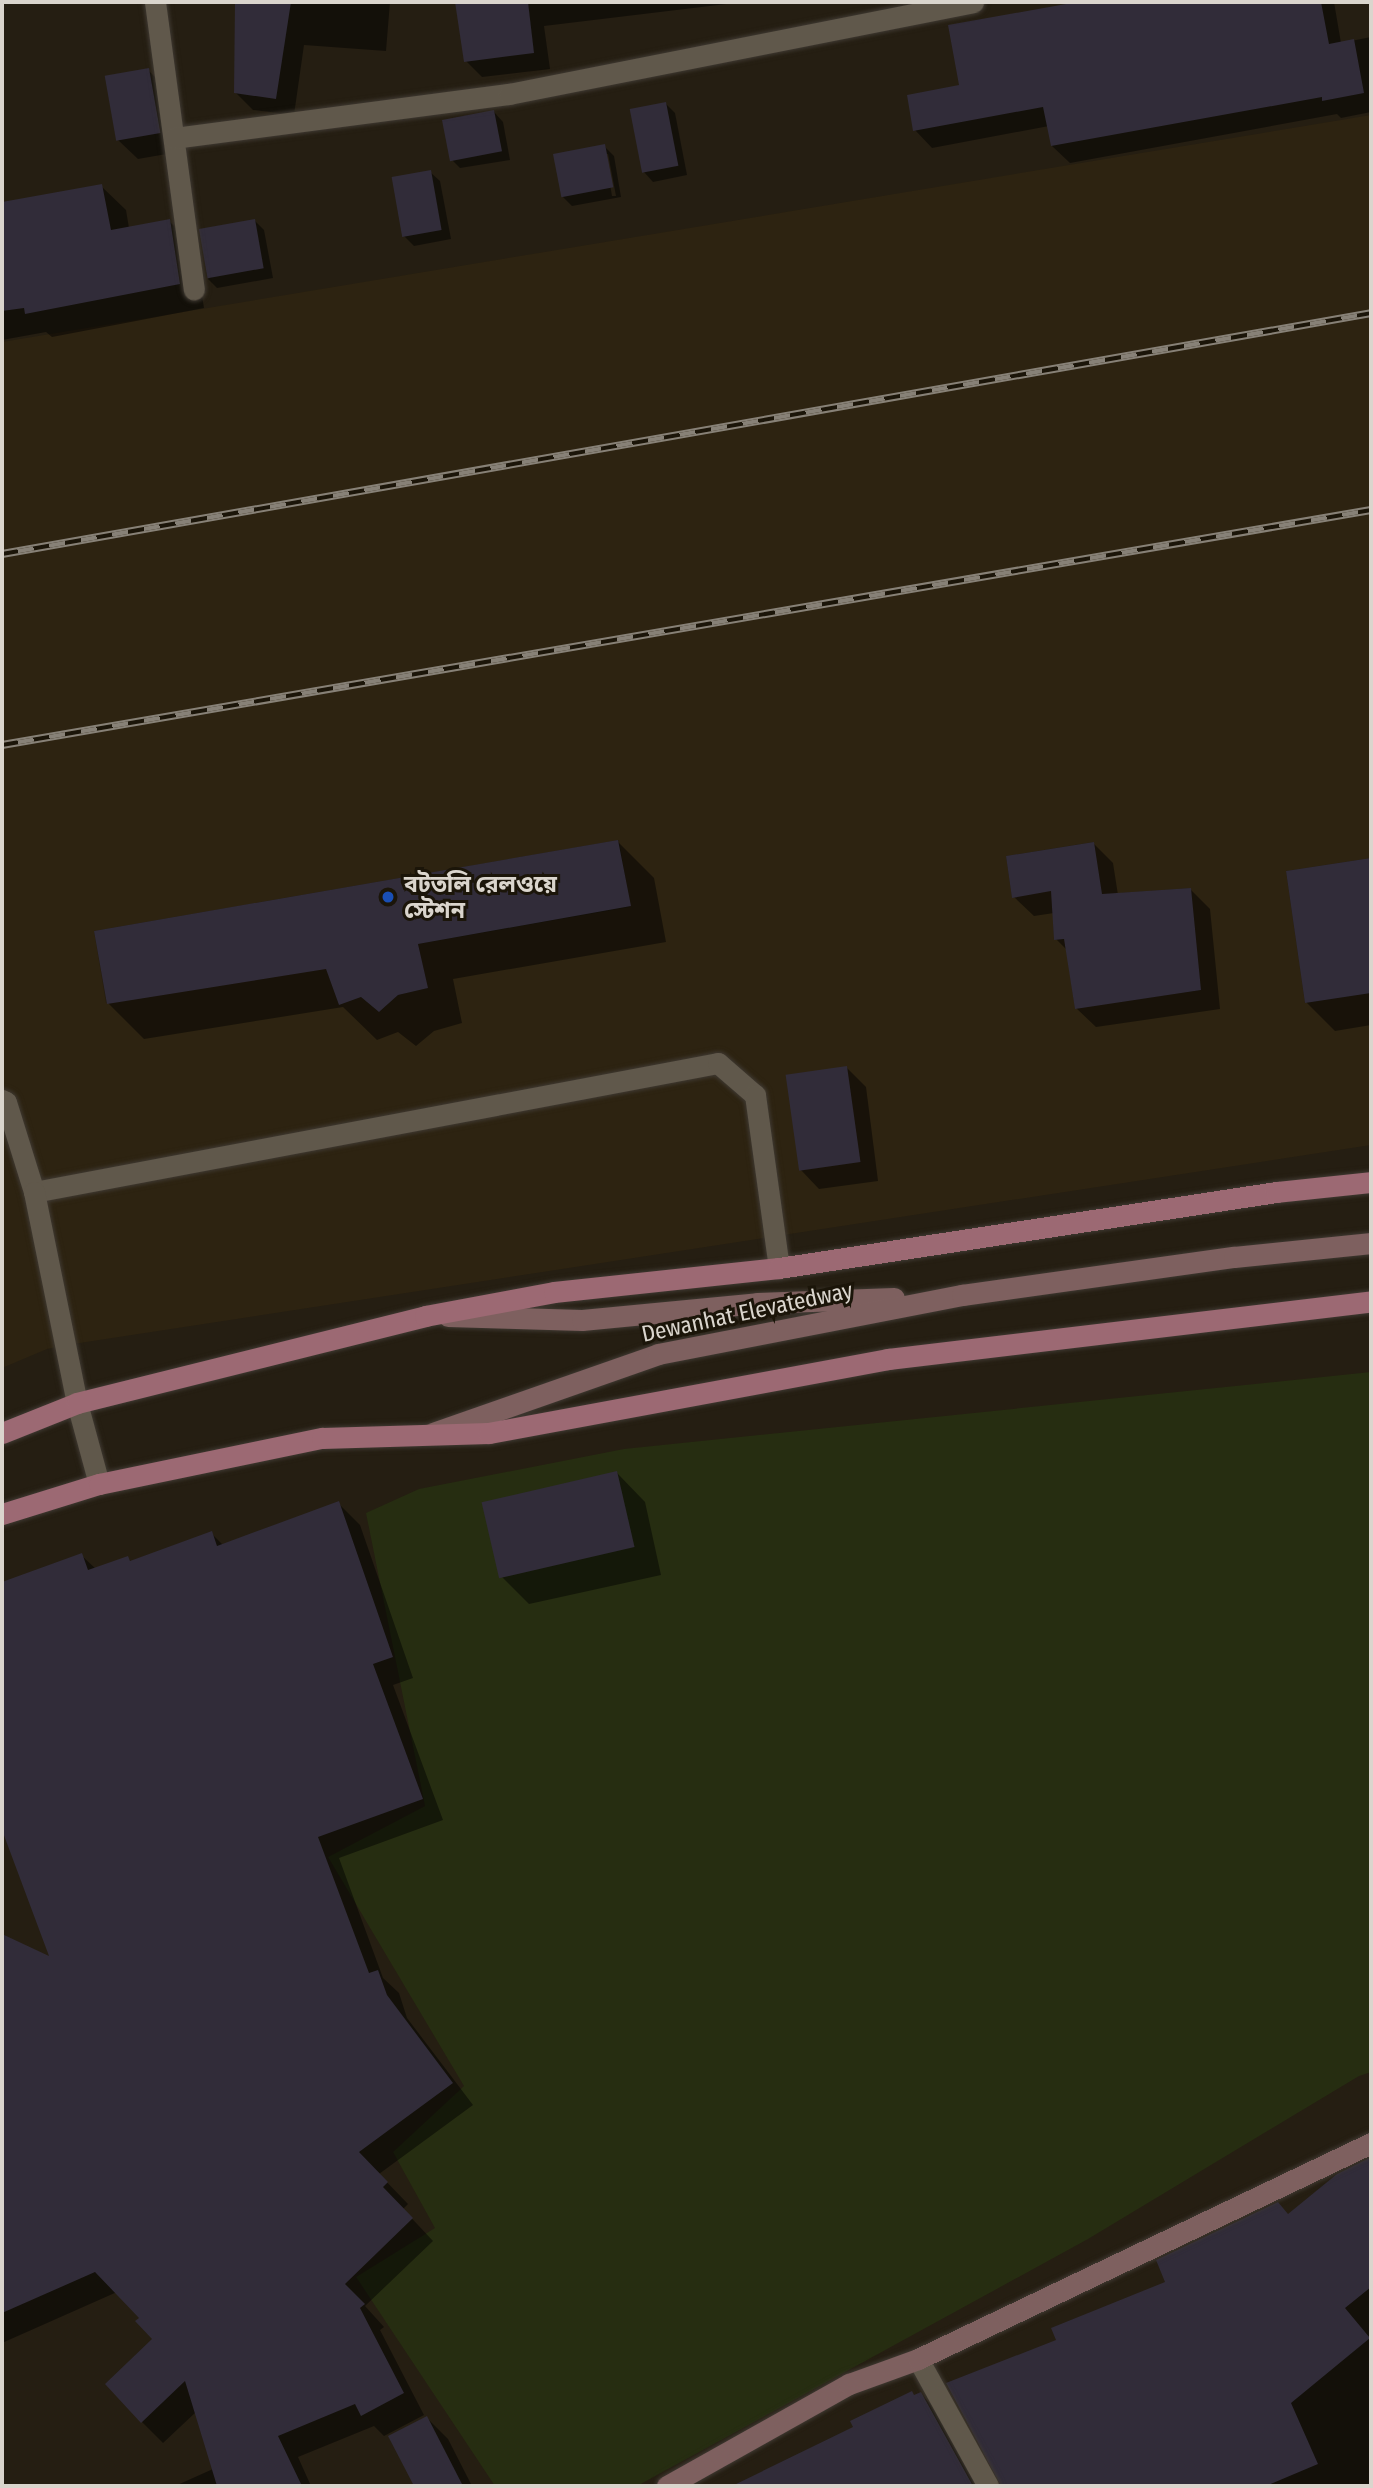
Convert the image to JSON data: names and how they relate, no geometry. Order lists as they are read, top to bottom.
{
  "streets": {
    "main road": ["Dewanhat Elevatedway"]
  },
  "places": ["বটতলি রেলওয়ে স্টেশন"]
}
